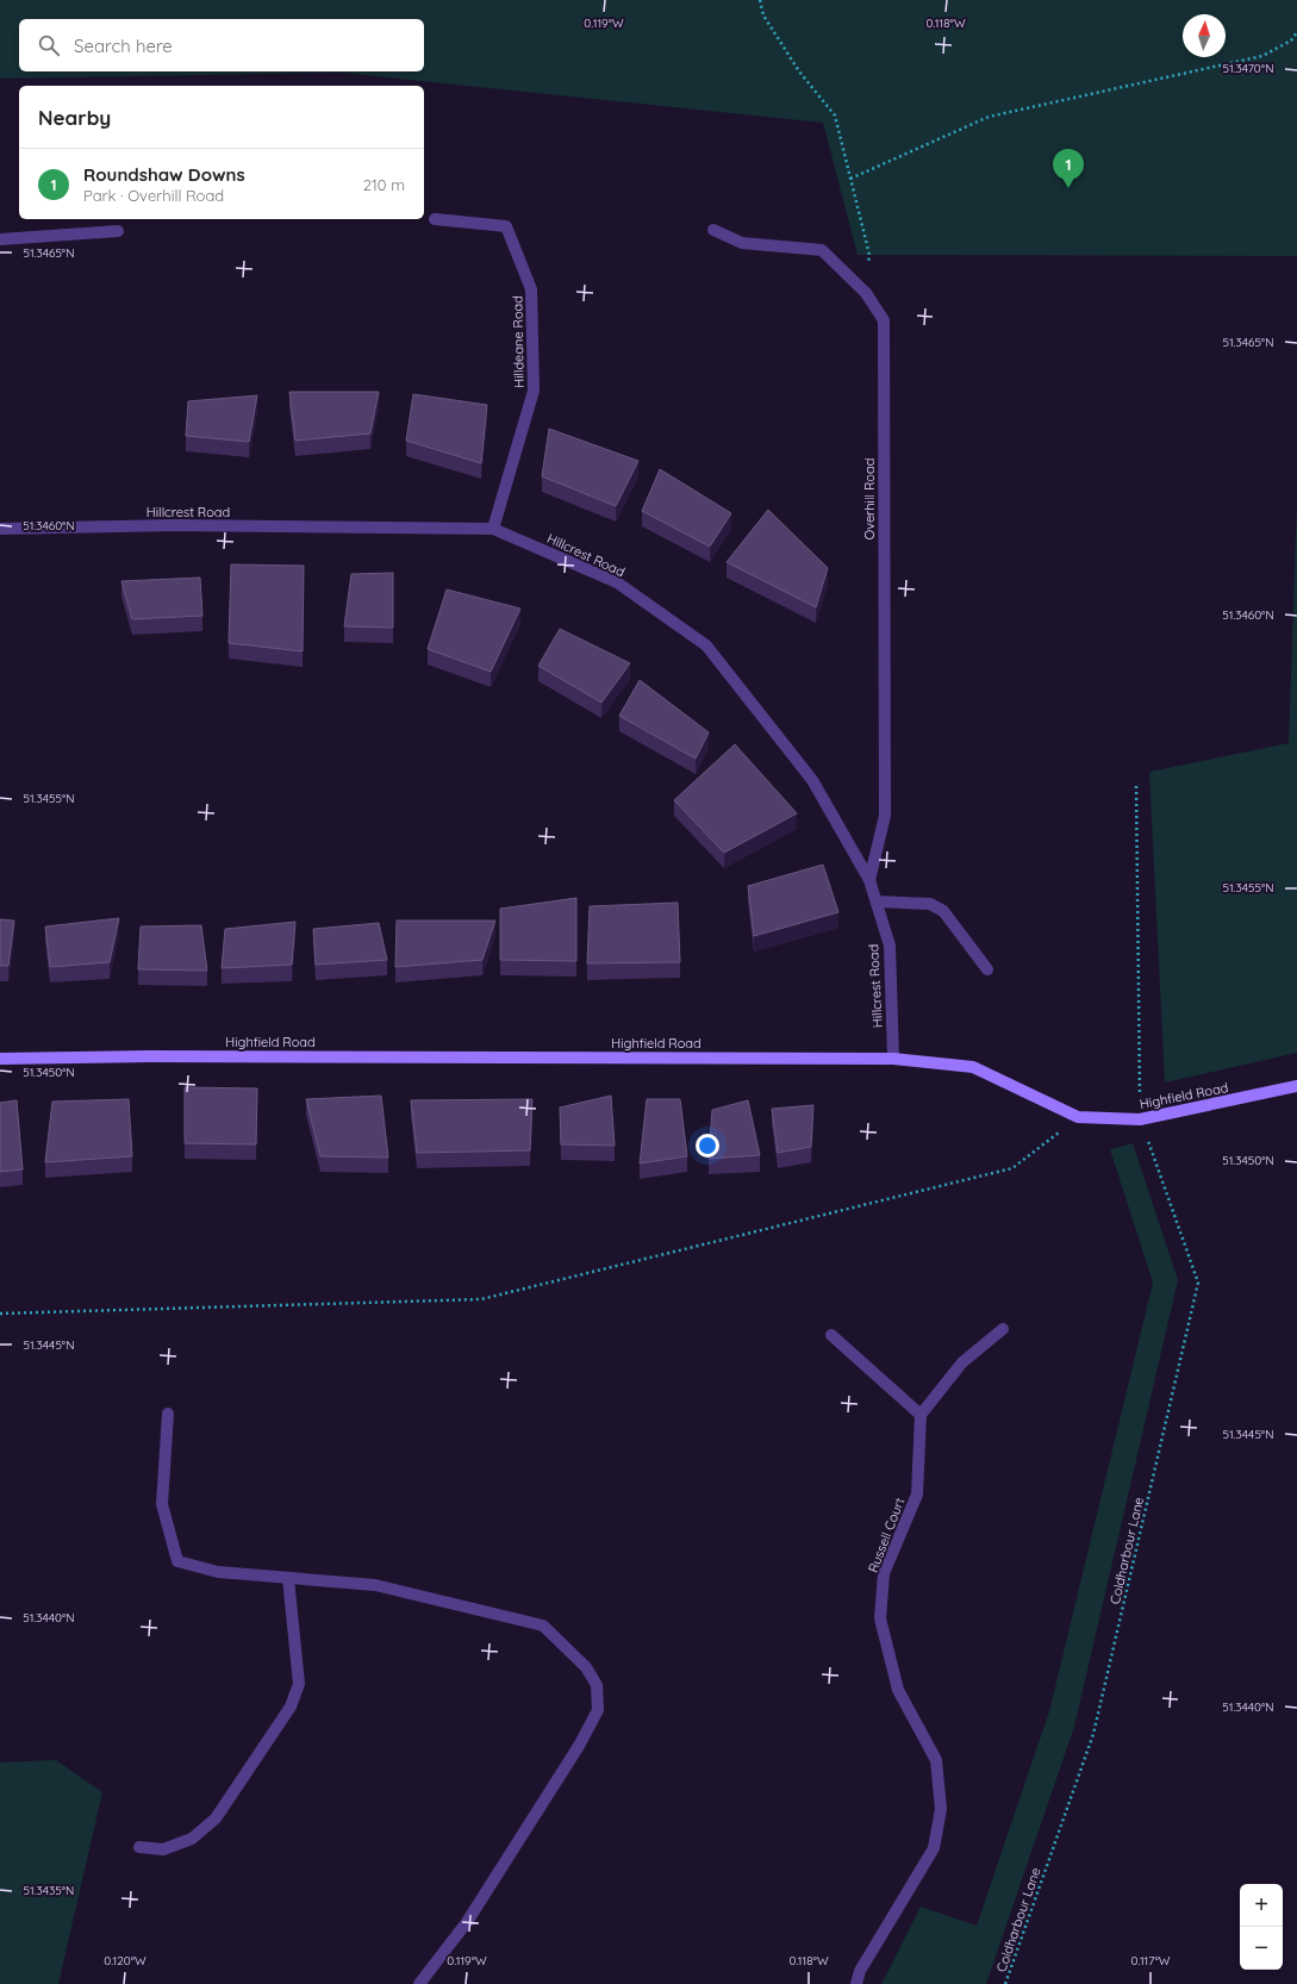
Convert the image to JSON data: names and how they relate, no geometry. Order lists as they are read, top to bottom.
{
  "streets": {
    "street": [
      "Hilldeane Road",
      "Overhill Road",
      "Hillcrest Road",
      "Highfield Road",
      "Russell Court"
    ],
    "path": ["Coldharbour Lane"]
  },
  "crossings": [
    ["Hilldeane Road", "Hillcrest Road"],
    ["Overhill Road", "Hillcrest Road"],
    ["Hillcrest Road", "Highfield Road"],
    ["Highfield Road", "Coldharbour Lane"]
  ],
  "north": "top",
  "page": {
    "search": "Search here",
    "heading": "Nearby",
    "list": [
      {
        "mark": "1",
        "name": "Roundshaw Downs",
        "note": "Park · Overhill Road",
        "value": "210 m"
      }
    ],
    "pins": "1",
    "map_buttons": ["+", "−"]
  },
  "coordinates": [
    "0.119°W",
    "0.118°W",
    "51.3470°N",
    "51.3465°N",
    "51.3460°N",
    "51.3455°N",
    "51.3450°N",
    "51.3445°N",
    "51.3440°N",
    "51.3435°N",
    "0.120°W",
    "0.117°W"
  ]
}
